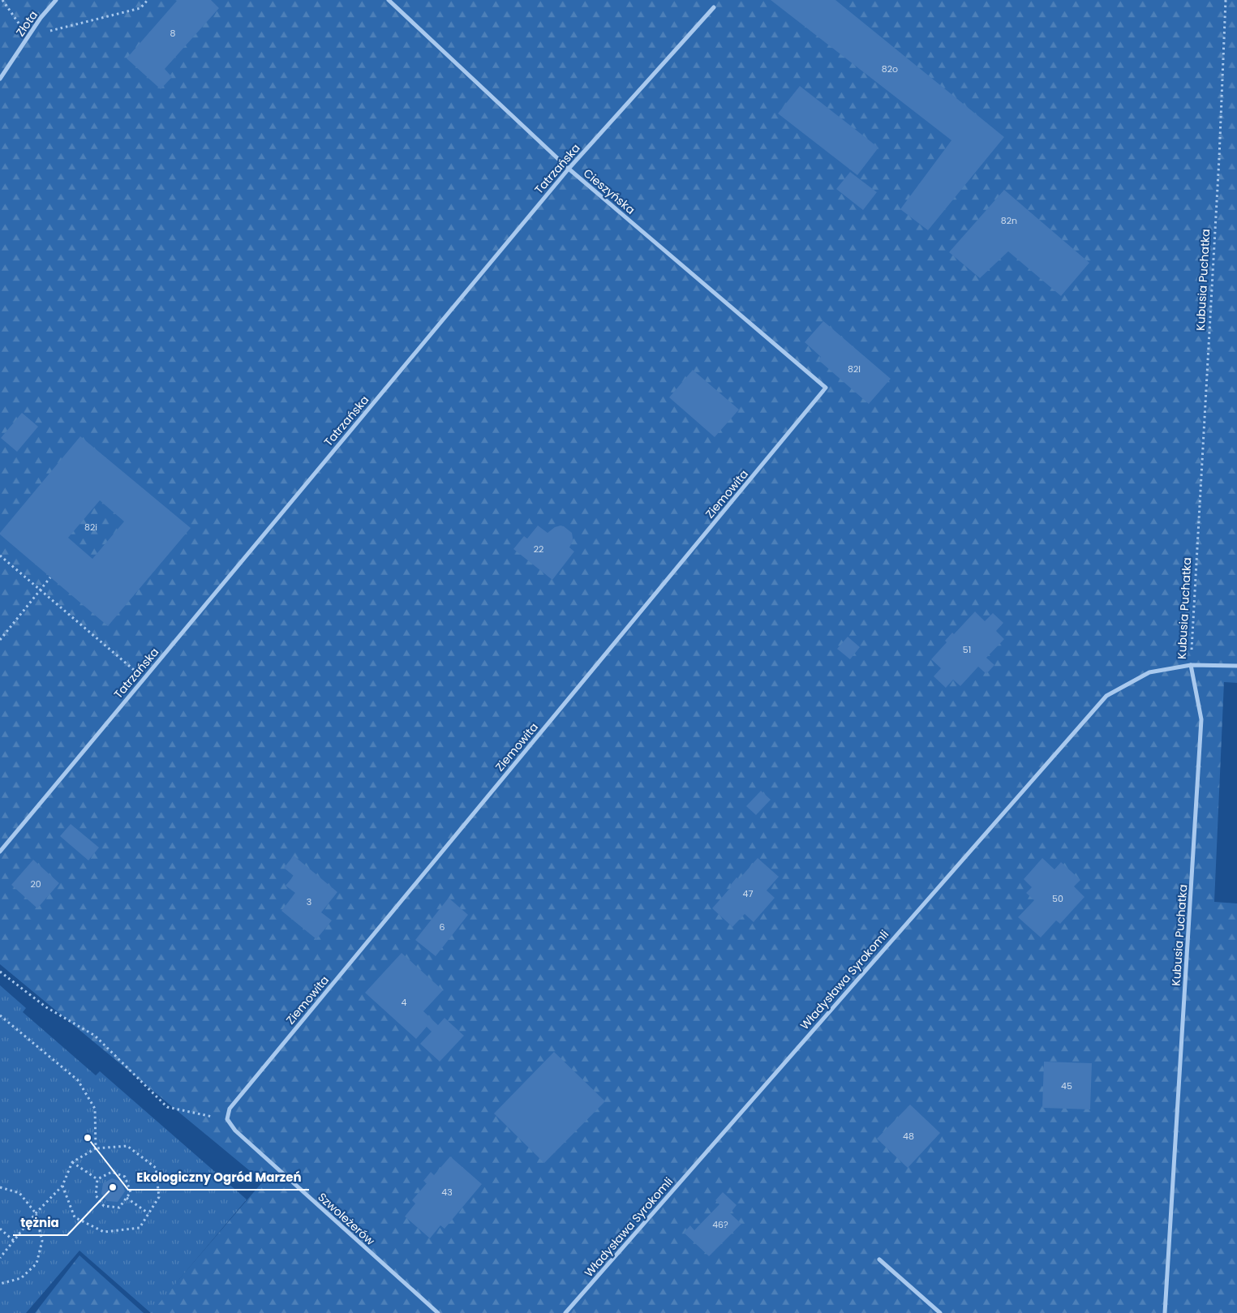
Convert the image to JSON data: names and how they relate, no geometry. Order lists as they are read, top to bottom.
{
  "streets": {
    "street": [
      "Złota",
      "Tatrzańska",
      "Cieszyńska",
      "Kubusia Puchatka",
      "Ziemowita",
      "Władysława Syrokomli",
      "Szwoleżerów"
    ]
  },
  "crossings": [
    ["Tatrzańska", "Cieszyńska"],
    ["Cieszyńska", "Ziemowita"],
    ["Kubusia Puchatka", "Władysława Syrokomli"],
    ["Ziemowita", "Szwoleżerów"]
  ],
  "places": ["Ekologiczny Ogród Marzeń", "tężnia"],
  "house_numbers": [
    "8",
    "82o",
    "82n",
    "82l",
    "82i",
    "22",
    "51",
    "20",
    "47",
    "50",
    "3",
    "6",
    "4",
    "45",
    "48",
    "43",
    "46?"
  ]
}
